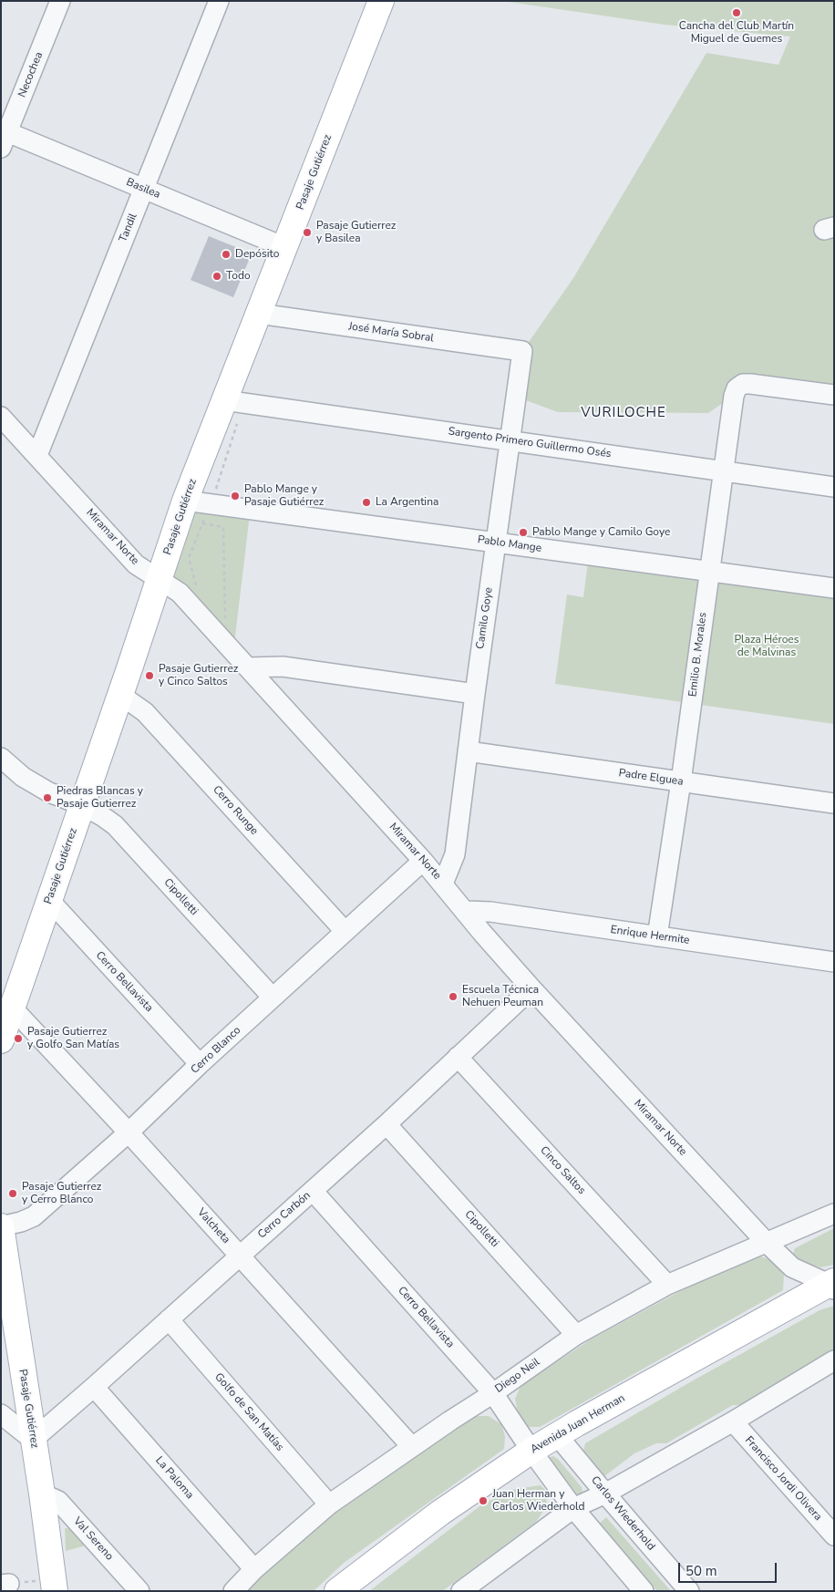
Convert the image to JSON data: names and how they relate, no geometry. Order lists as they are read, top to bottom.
{
  "streets": {
    "main road": ["Pasaje Gutiérrez", "Avenida Juan Herman"],
    "street": [
      "Necochea",
      "Basilea",
      "Tandil",
      "José María Sobral",
      "Sargento Primero Guillermo Osés",
      "Miramar Norte",
      "Pablo Mange",
      "Camilo Goye",
      "Emilio B. Morales",
      "Padre Elguea",
      "Cerro Runge",
      "Cipolletti",
      "Enrique Hermite",
      "Cerro Bellavista",
      "Cerro Blanco",
      "Cinco Saltos",
      "Cerro Carbón",
      "Valcheta",
      "Diego Neil",
      "Golfo de San Matías",
      "La Paloma",
      "Francisco Jordi Olivera",
      "Carlos Wiederhold",
      "Val Sereno"
    ]
  },
  "crossings": [
    ["Necochea", "Basilea"],
    ["Pasaje Gutiérrez", "Basilea"],
    ["Pasaje Gutiérrez", "José María Sobral"],
    ["Pasaje Gutiérrez", "Sargento Primero Guillermo Osés"],
    ["Pasaje Gutiérrez", "Miramar Norte"],
    ["Pasaje Gutiérrez", "Pablo Mange"],
    ["Pasaje Gutiérrez", "Cerro Runge"],
    ["Pasaje Gutiérrez", "Cipolletti"],
    ["Pasaje Gutiérrez", "Cerro Bellavista"],
    ["Pasaje Gutiérrez", "Cerro Blanco"],
    ["Pasaje Gutiérrez", "Cerro Carbón"],
    ["Pasaje Gutiérrez", "Valcheta"],
    ["Pasaje Gutiérrez", "Val Sereno"],
    ["Basilea", "Tandil"],
    ["Tandil", "Miramar Norte"],
    ["José María Sobral", "Camilo Goye"],
    ["Sargento Primero Guillermo Osés", "Camilo Goye"],
    ["Sargento Primero Guillermo Osés", "Emilio B. Morales"],
    ["Miramar Norte", "Camilo Goye"],
    ["Miramar Norte", "Enrique Hermite"],
    ["Miramar Norte", "Cerro Blanco"],
    ["Miramar Norte", "Cerro Carbón"],
    ["Miramar Norte", "Diego Neil"],
    ["Miramar Norte", "Avenida Juan Herman"],
    ["Pablo Mange", "Camilo Goye"],
    ["Pablo Mange", "Emilio B. Morales"],
    ["Camilo Goye", "Padre Elguea"],
    ["Emilio B. Morales", "Padre Elguea"],
    ["Emilio B. Morales", "Enrique Hermite"],
    ["Cerro Runge", "Cerro Blanco"],
    ["Cipolletti", "Cerro Blanco"],
    ["Cipolletti", "Cerro Carbón"],
    ["Cipolletti", "Diego Neil"],
    ["Cerro Bellavista", "Cerro Blanco"],
    ["Cerro Bellavista", "Cerro Carbón"],
    ["Cerro Bellavista", "Diego Neil"],
    ["Cerro Bellavista", "Avenida Juan Herman"],
    ["Cerro Blanco", "Valcheta"],
    ["Cinco Saltos", "Cerro Carbón"],
    ["Cinco Saltos", "Diego Neil"],
    ["Cerro Carbón", "Valcheta"],
    ["Cerro Carbón", "Golfo de San Matías"],
    ["Cerro Carbón", "La Paloma"],
    ["Valcheta", "Diego Neil"],
    ["Diego Neil", "Golfo de San Matías"],
    ["Diego Neil", "La Paloma"],
    ["Avenida Juan Herman", "Carlos Wiederhold"]
  ],
  "districts": ["VURILOCHE"],
  "parks": ["Plaza Héroes de Malvinas"],
  "places": [
    "Cancha del Club Martín Miguel de Guemes",
    "Pasaje Gutierrez y Basilea",
    "Depósito",
    "Todo",
    "Pablo Mange y Pasaje Gutiérrez",
    "La Argentina",
    "Pablo Mange y Camilo Goye",
    "Pasaje Gutierrez y Cinco Saltos",
    "Piedras Blancas y Pasaje Gutierrez",
    "Escuela Técnica Nehuen Peuman",
    "Pasaje Gutierrez y Golfo San Matías",
    "Pasaje Gutierrez y Cerro Blanco",
    "Juan Herman y Carlos Wiederhold"
  ],
  "scale_bar": "50 m"
}
